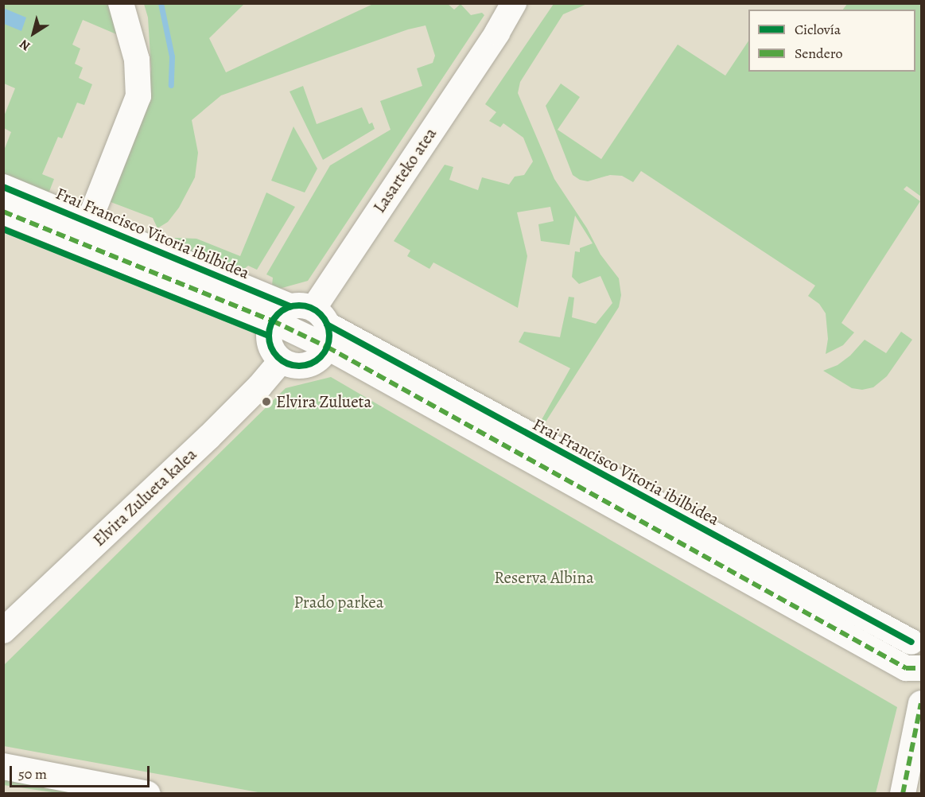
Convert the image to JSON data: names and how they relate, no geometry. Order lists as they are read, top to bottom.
{
  "streets": {
    "street": ["Lasarteko atea", "Frai Francisco Vitoria ibilbidea", "Elvira Zulueta kalea"]
  },
  "crossings": [
    ["Lasarteko atea", "Frai Francisco Vitoria ibilbidea"],
    ["Lasarteko atea", "Elvira Zulueta kalea"]
  ],
  "parks": ["Reserva Albina", "Prado parkea"],
  "places": ["Elvira Zulueta"],
  "legend": ["Ciclovía", "Sendero"],
  "scale_bar": "50 m",
  "north": "bottom left"
}
